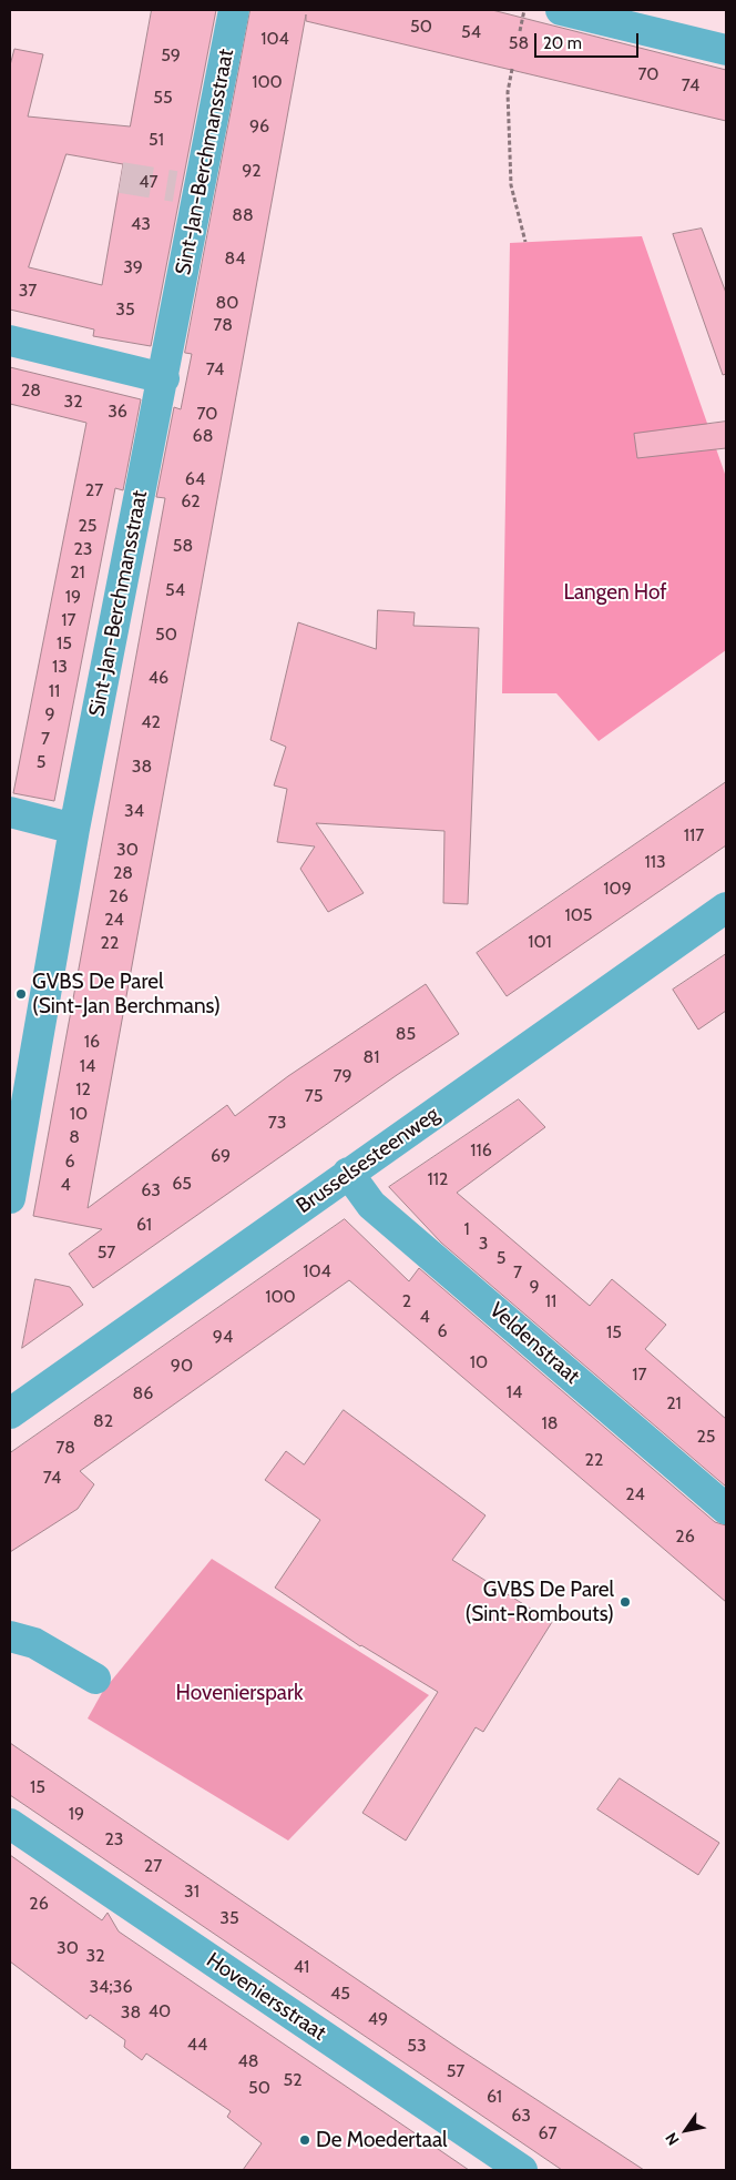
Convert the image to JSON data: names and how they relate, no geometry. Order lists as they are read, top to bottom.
{
  "streets": {
    "street": [
      "Sint-Jan-Berchmansstraat",
      "Brusselsesteenweg",
      "Veldenstraat",
      "Hoveniersstraat"
    ]
  },
  "crossings": [
    ["Brusselsesteenweg", "Veldenstraat"]
  ],
  "parks": ["Langen Hof", "Hovenierspark"],
  "places": ["GVBS De Parel (Sint-Jan Berchmans)", "GVBS De Parel (Sint-Rombouts)", "De Moedertaal"],
  "house_numbers": [
    "50",
    "54",
    "104",
    "58",
    "59",
    "70",
    "100",
    "74",
    "55",
    "96",
    "51",
    "92",
    "47",
    "88",
    "43",
    "84",
    "39",
    "37",
    "80",
    "35",
    "78",
    "74",
    "28",
    "32",
    "36",
    "70",
    "68",
    "64",
    "27",
    "62",
    "25",
    "58",
    "23",
    "21",
    "54",
    "19",
    "17",
    "50",
    "15",
    "13",
    "46",
    "11",
    "9",
    "42",
    "7",
    "5",
    "38",
    "34",
    "117",
    "30",
    "113",
    "28",
    "109",
    "26",
    "105",
    "24",
    "101",
    "22",
    "85",
    "16",
    "81",
    "14",
    "79",
    "12",
    "75",
    "10",
    "73",
    "8",
    "116",
    "69",
    "6",
    "112",
    "65",
    "4",
    "63",
    "61",
    "1",
    "3",
    "57",
    "5",
    "104",
    "7",
    "9",
    "100",
    "2",
    "11",
    "4",
    "6",
    "15",
    "94",
    "10",
    "90",
    "17",
    "14",
    "86",
    "21",
    "82",
    "18",
    "25",
    "78",
    "22",
    "74",
    "24",
    "26",
    "15",
    "19",
    "23",
    "27",
    "31",
    "26",
    "35",
    "30",
    "32",
    "41",
    "34;36",
    "45",
    "40",
    "38",
    "49",
    "44",
    "53",
    "48",
    "57",
    "52",
    "50",
    "61",
    "63",
    "67"
  ],
  "scale_bar": "20 m",
  "north": "bottom left"
}
